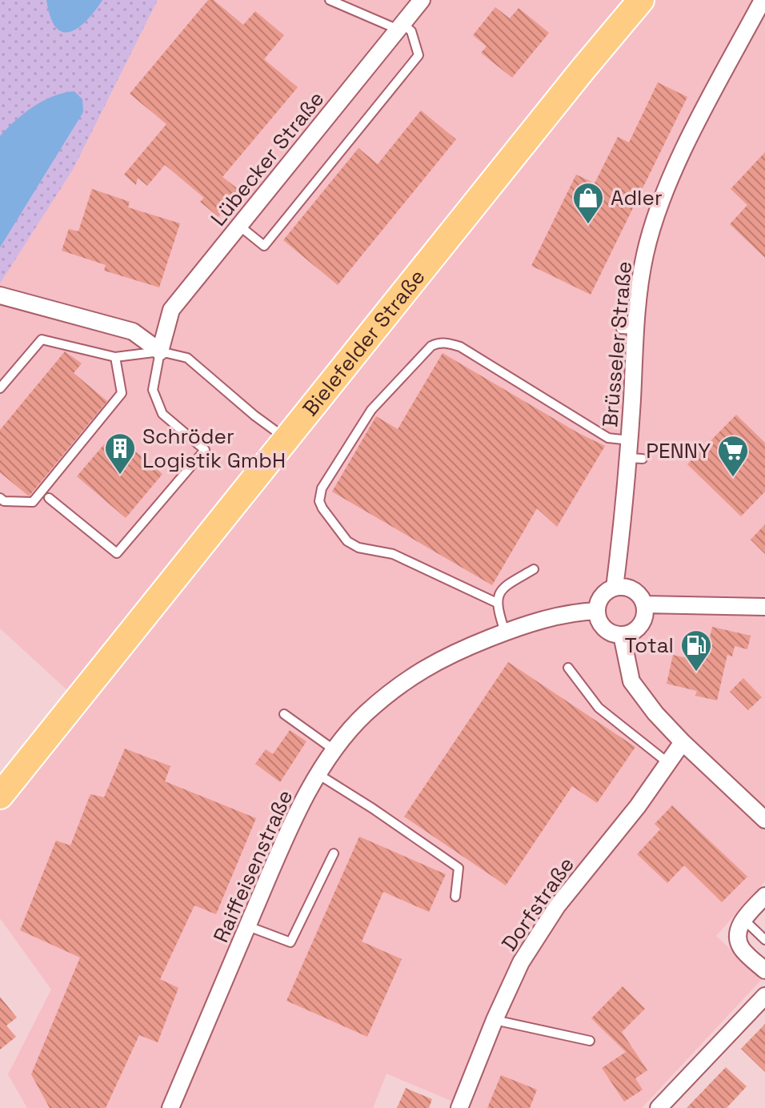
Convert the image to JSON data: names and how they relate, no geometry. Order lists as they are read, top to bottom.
{
  "streets": {
    "main road": ["Bielefelder Straße"],
    "street": [
      "Lübecker Straße",
      "Brüsseler Straße",
      "Raiffeisenstraße",
      "Dorfstraße"
    ]
  },
  "crossings": [
    ["Brüsseler Straße", "Raiffeisenstraße"]
  ],
  "places": {
    "shop": ["Adler"],
    "building": ["Schröder Logistik GmbH"],
    "supermarket": ["PENNY"],
    "fuel station": ["Total"]
  }
}
